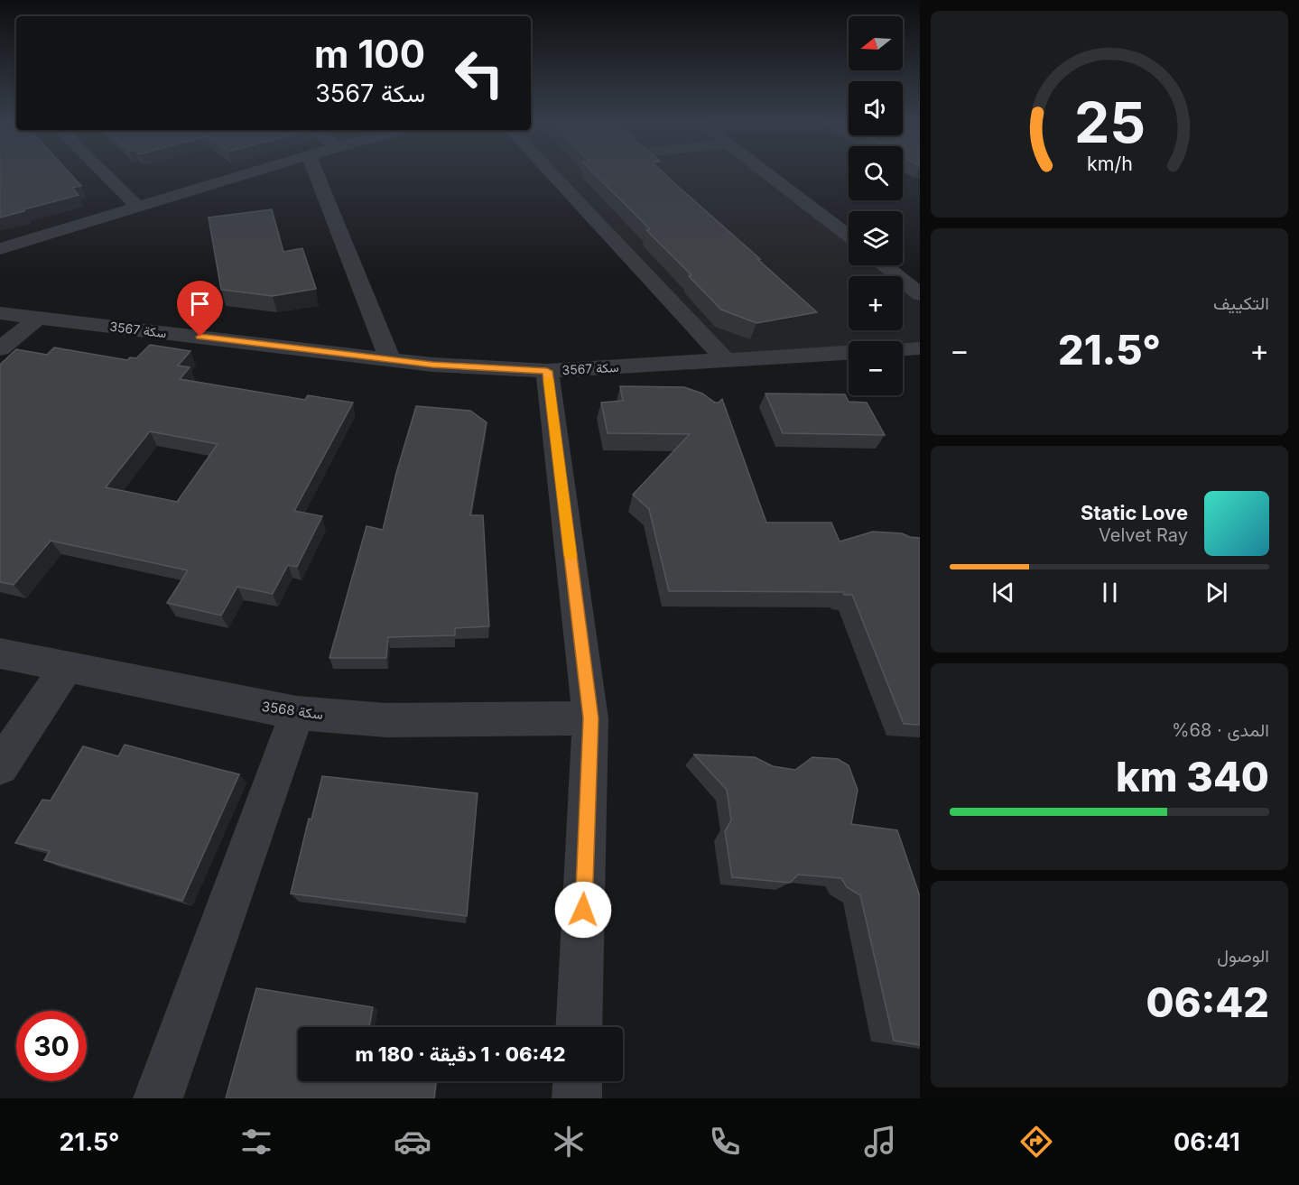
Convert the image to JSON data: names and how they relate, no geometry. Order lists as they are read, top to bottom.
{
  "streets": {
    "street": ["سكة 3567", "سكة 3568"]
  },
  "north": "left",
  "page": {
    "map_buttons": ["+", "−"],
    "turn": ["100 m", "سكة 3567"],
    "tile": [
      "التكييف",
      ["المدى · 68%", "340 km"],
      ["الوصول", "06:42"]
    ],
    "heat": ["−", "21.5°", "+"],
    "song": ["Static Love", "Velvet Ray"],
    "limit": "30",
    "trip": "06:42 · 1 دقيقة · 180 m",
    "tabs": ["06:41", "21.5°"],
    "gauge": ["25", "km/h"]
  }
}
